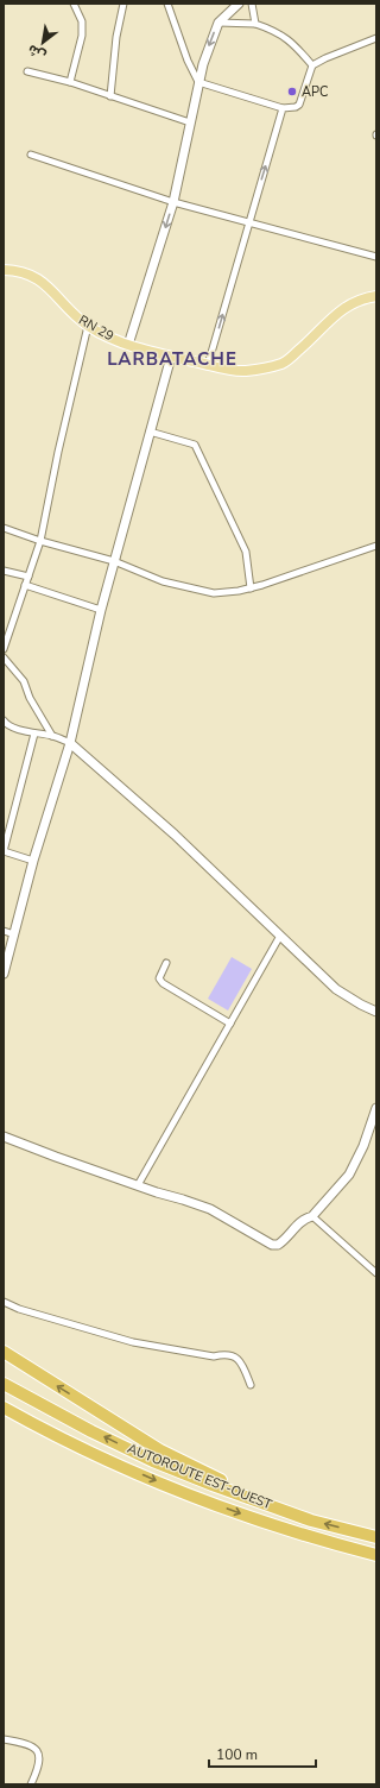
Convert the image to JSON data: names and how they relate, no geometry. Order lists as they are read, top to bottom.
{
  "streets": {
    "highway": ["AUTOROUTE EST-OUEST"],
    "main road": ["RN 29"]
  },
  "districts": ["LARBATACHE"],
  "places": ["APC"],
  "scale_bar": "100 m",
  "north": "bottom left"
}
